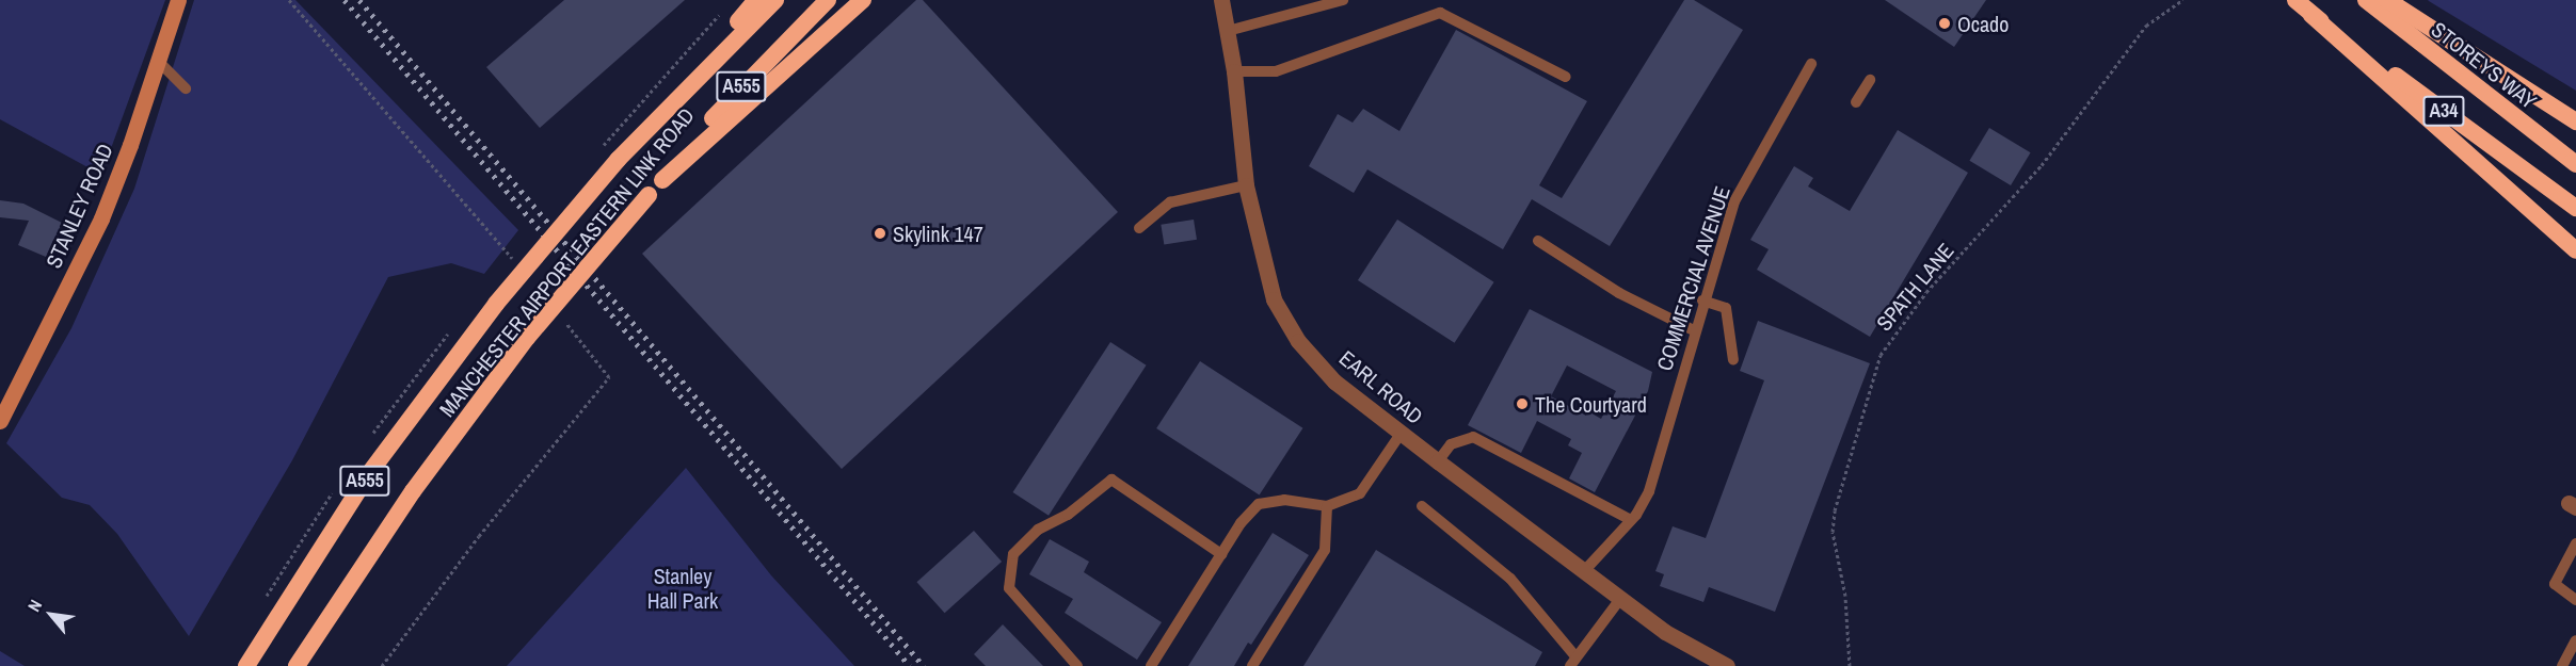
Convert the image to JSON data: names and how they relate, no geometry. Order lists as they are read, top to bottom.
{
  "streets": {
    "highway": [
      "STOREYS WAY",
      "A555",
      "A34",
      "MANCHESTER AIRPORT EASTERN LINK ROAD"
    ],
    "main road": ["STANLEY ROAD"],
    "street": ["EARL ROAD"],
    "lane": ["COMMERCIAL AVENUE"],
    "path": ["SPATH LANE"]
  },
  "crossings": [
    ["COMMERCIAL AVENUE", "EARL ROAD"]
  ],
  "parks": ["Stanley Hall Park"],
  "places": ["Ocado", "Skylink 147", "The Courtyard"],
  "north": "top left"
}
